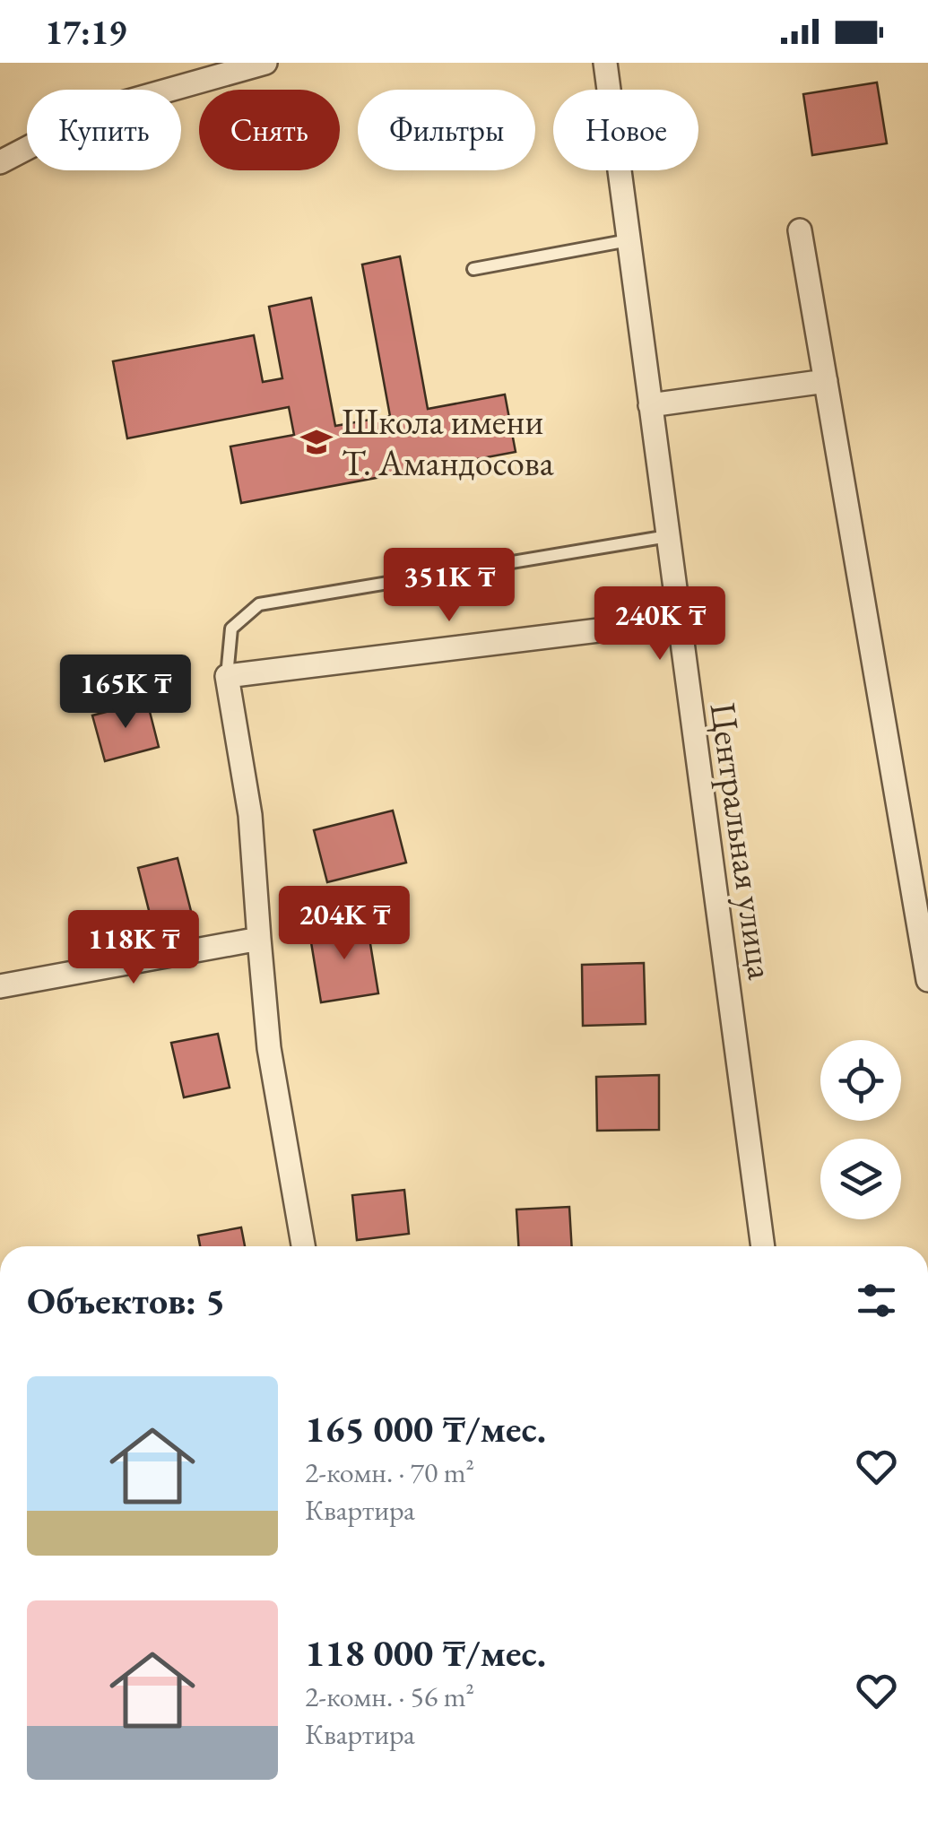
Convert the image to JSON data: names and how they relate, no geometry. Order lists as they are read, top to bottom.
{
  "streets": {
    "street": ["Центральная улица"]
  },
  "places": {
    "school or university": ["Школа имени Т. Амандосова"]
  },
  "page": {
    "status": "17:19",
    "chip": [
      "Купить",
      "Снять",
      "Фильтры",
      "Новое"
    ],
    "price": [
      "351K ₸",
      "240K ₸",
      "165K ₸",
      "204K ₸",
      "118K ₸"
    ],
    "heading": "Объектов: 5",
    "list": [
      {
        "name": "165 000 ₸/мес.",
        "note": "2-комн. · 70 m² · Квартира"
      },
      {
        "name": "118 000 ₸/мес.",
        "note": "2-комн. · 56 m² · Квартира"
      }
    ]
  }
}
